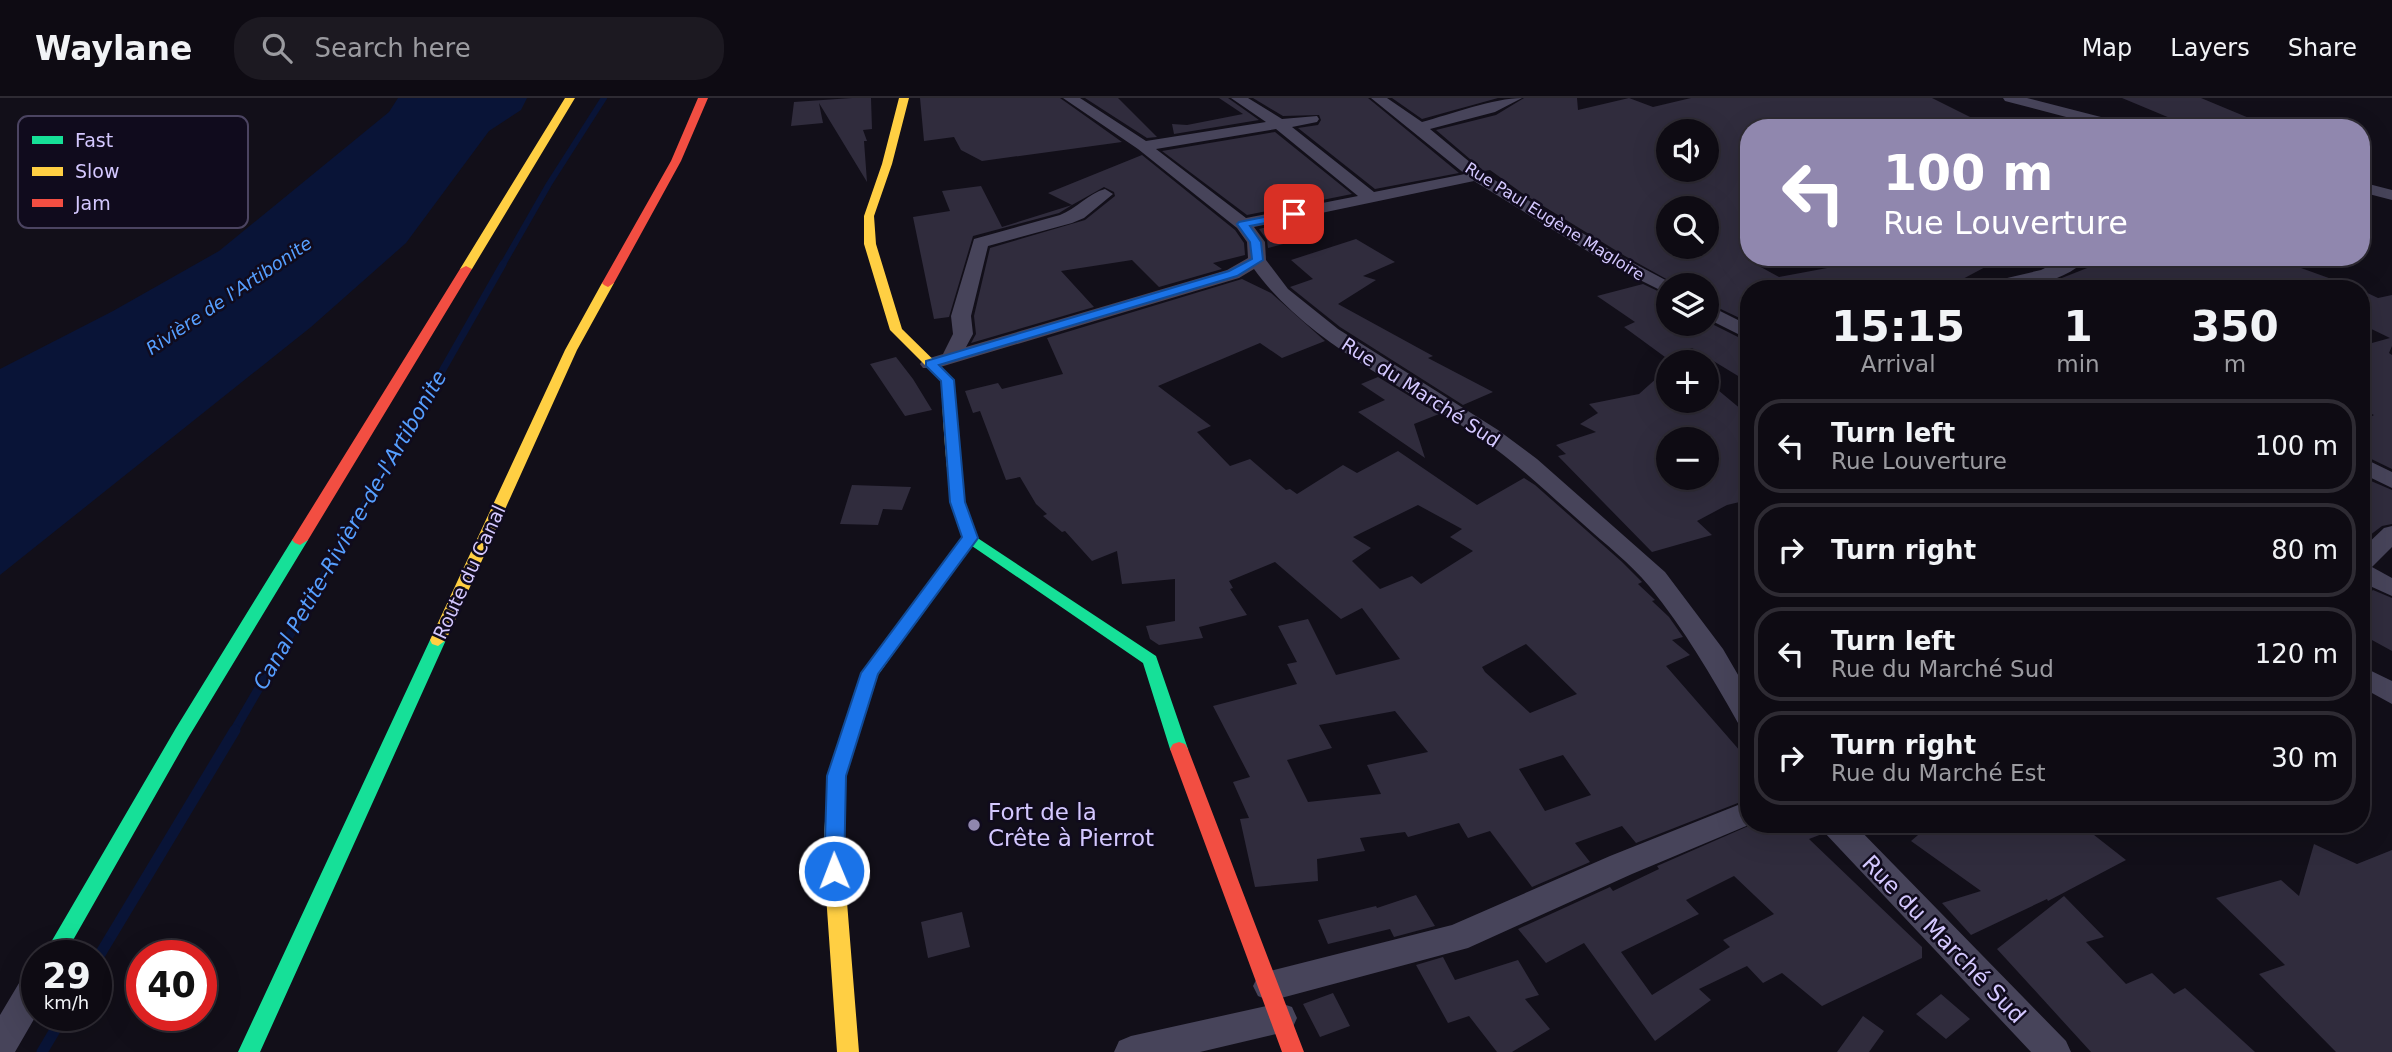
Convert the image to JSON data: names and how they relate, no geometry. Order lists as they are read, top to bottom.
{
  "streets": {
    "street": ["Rue Paul Eugène Magloire", "Rue du Marché Sud", "Route du Canal"]
  },
  "water": ["Rivière de l'Artibonite", "Canal Petite-Rivière-de-l'Artibonite"],
  "places": ["Fort de la Crête à Pierrot"],
  "legend": ["Fast", "Slow", "Jam"],
  "page": {
    "header": "Waylane",
    "search": "Search here",
    "nav": ["Map", "Layers", "Share"],
    "map_buttons": ["+", "−"],
    "turn": ["100 m", "Rue Louverture"],
    "eta": [
      "15:15",
      "Arrival",
      "1",
      "min",
      "350",
      "m"
    ],
    "list": [
      {
        "name": "Turn left",
        "note": "Rue Louverture",
        "value": "100 m"
      },
      {
        "name": "Turn right",
        "value": "80 m"
      },
      {
        "name": "Turn left",
        "note": "Rue du Marché Sud",
        "value": "120 m"
      },
      {
        "name": "Turn right",
        "note": "Rue du Marché Est",
        "value": "30 m"
      }
    ],
    "speed": "29 km/h",
    "limit": "40"
  }
}
